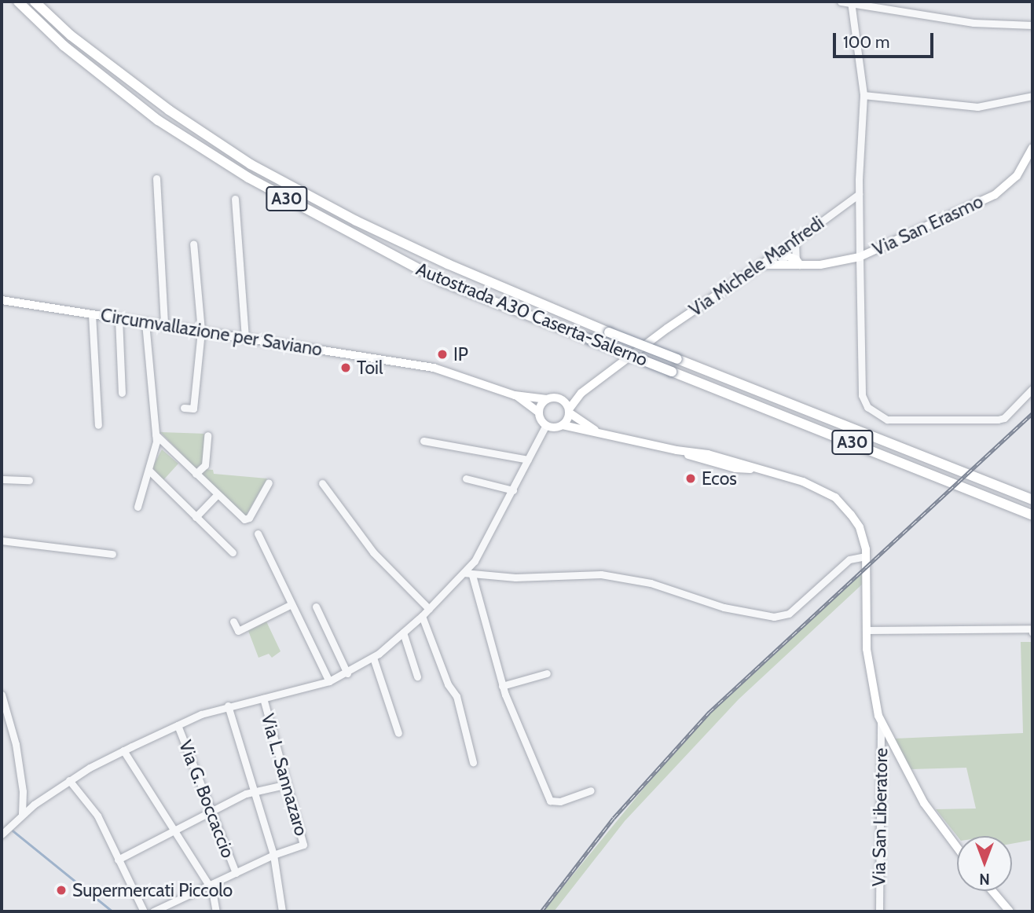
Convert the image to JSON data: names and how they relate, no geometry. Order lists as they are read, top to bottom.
{
  "streets": {
    "highway": ["A30", "Autostrada A30 Caserta-Salerno"],
    "main road": ["Via San Erasmo", "Via Michele Manfredi", "Circumvallazione per Saviano"],
    "street": ["Via L. Sannazaro", "Via G. Boccaccio", "Via San Liberatore"]
  },
  "crossings": [
    ["Via San Erasmo", "Via Michele Manfredi"],
    ["Via L. Sannazaro", "Via G. Boccaccio"]
  ],
  "places": [
    "IP",
    "Toil",
    "Ecos",
    "Supermercati Piccolo"
  ],
  "scale_bar": "100 m",
  "north": "bottom"
}
